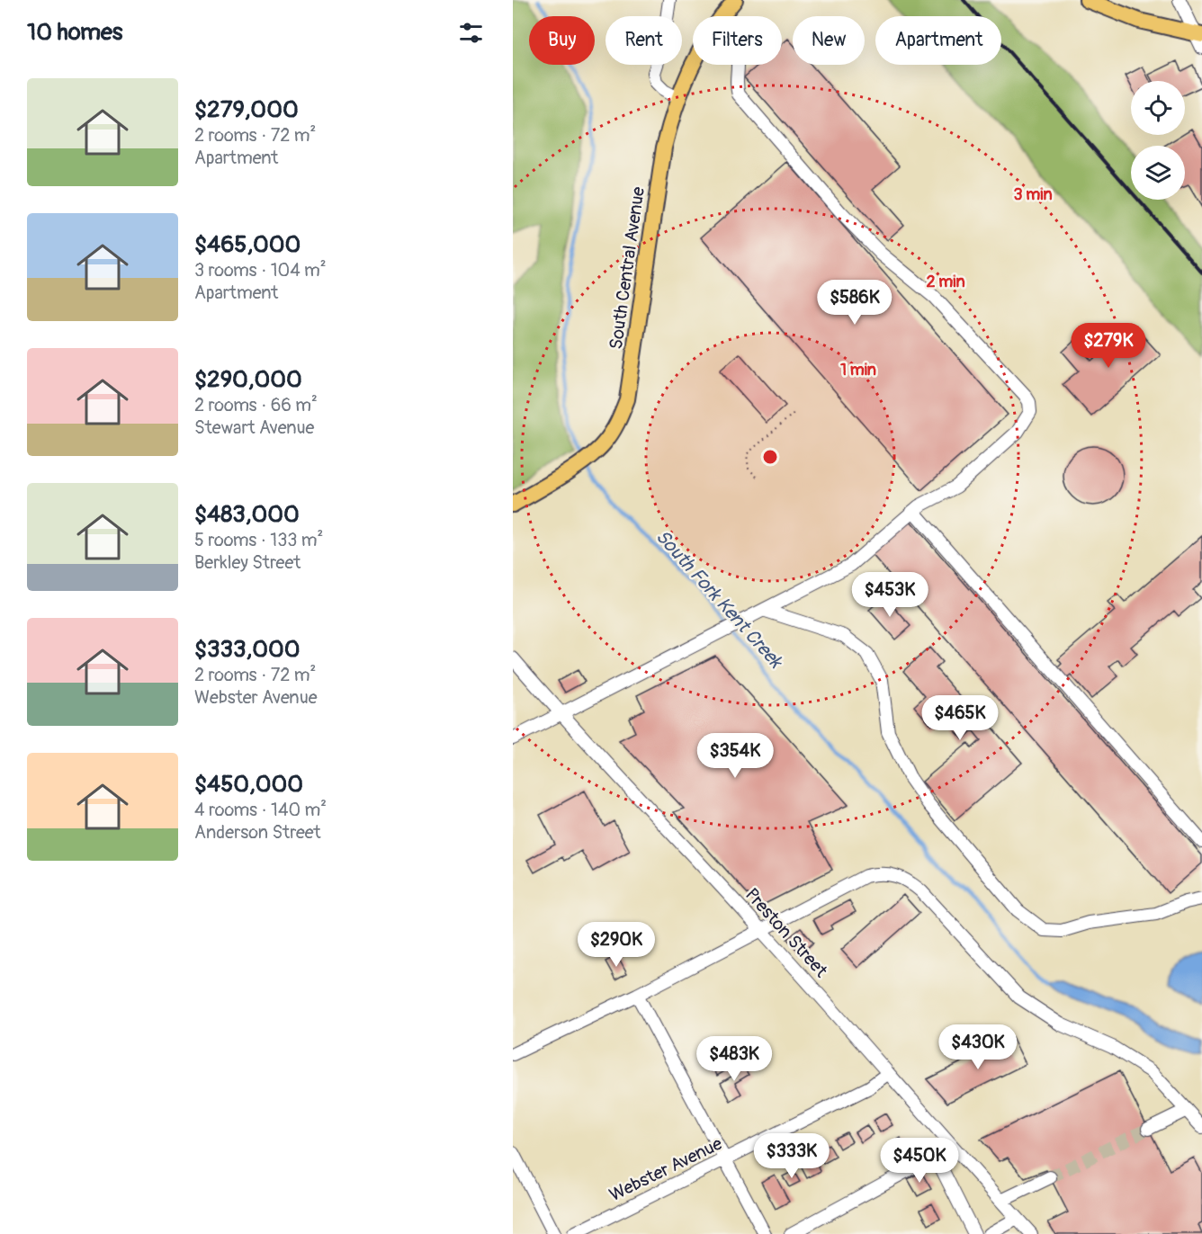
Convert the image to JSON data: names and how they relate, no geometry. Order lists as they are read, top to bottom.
{
  "streets": {
    "main road": ["South Central Avenue"],
    "street": ["Preston Street", "Webster Avenue"]
  },
  "crossings": [
    ["Preston Street", "Webster Avenue"]
  ],
  "water": ["South Fork Kent Creek"],
  "page": {
    "heading": "10 homes",
    "chip": [
      "Buy",
      "Rent",
      "Filters",
      "New",
      "Apartment"
    ],
    "list": [
      {
        "name": "$279,000",
        "note": "2 rooms · 72 m² · Apartment"
      },
      {
        "name": "$465,000",
        "note": "3 rooms · 104 m² · Apartment"
      },
      {
        "name": "$290,000",
        "note": "2 rooms · 66 m² · Stewart Avenue"
      },
      {
        "name": "$483,000",
        "note": "5 rooms · 133 m² · Berkley Street"
      },
      {
        "name": "$333,000",
        "note": "2 rooms · 72 m² · Webster Avenue"
      },
      {
        "name": "$450,000",
        "note": "4 rooms · 140 m² · Anderson Street"
      }
    ],
    "price": [
      "$586K",
      "$279K",
      "$453K",
      "$465K",
      "$354K",
      "$290K",
      "$430K",
      "$483K",
      "$333K",
      "$450K"
    ]
  },
  "rings": ["3 min", "2 min", "1 min"]
}
